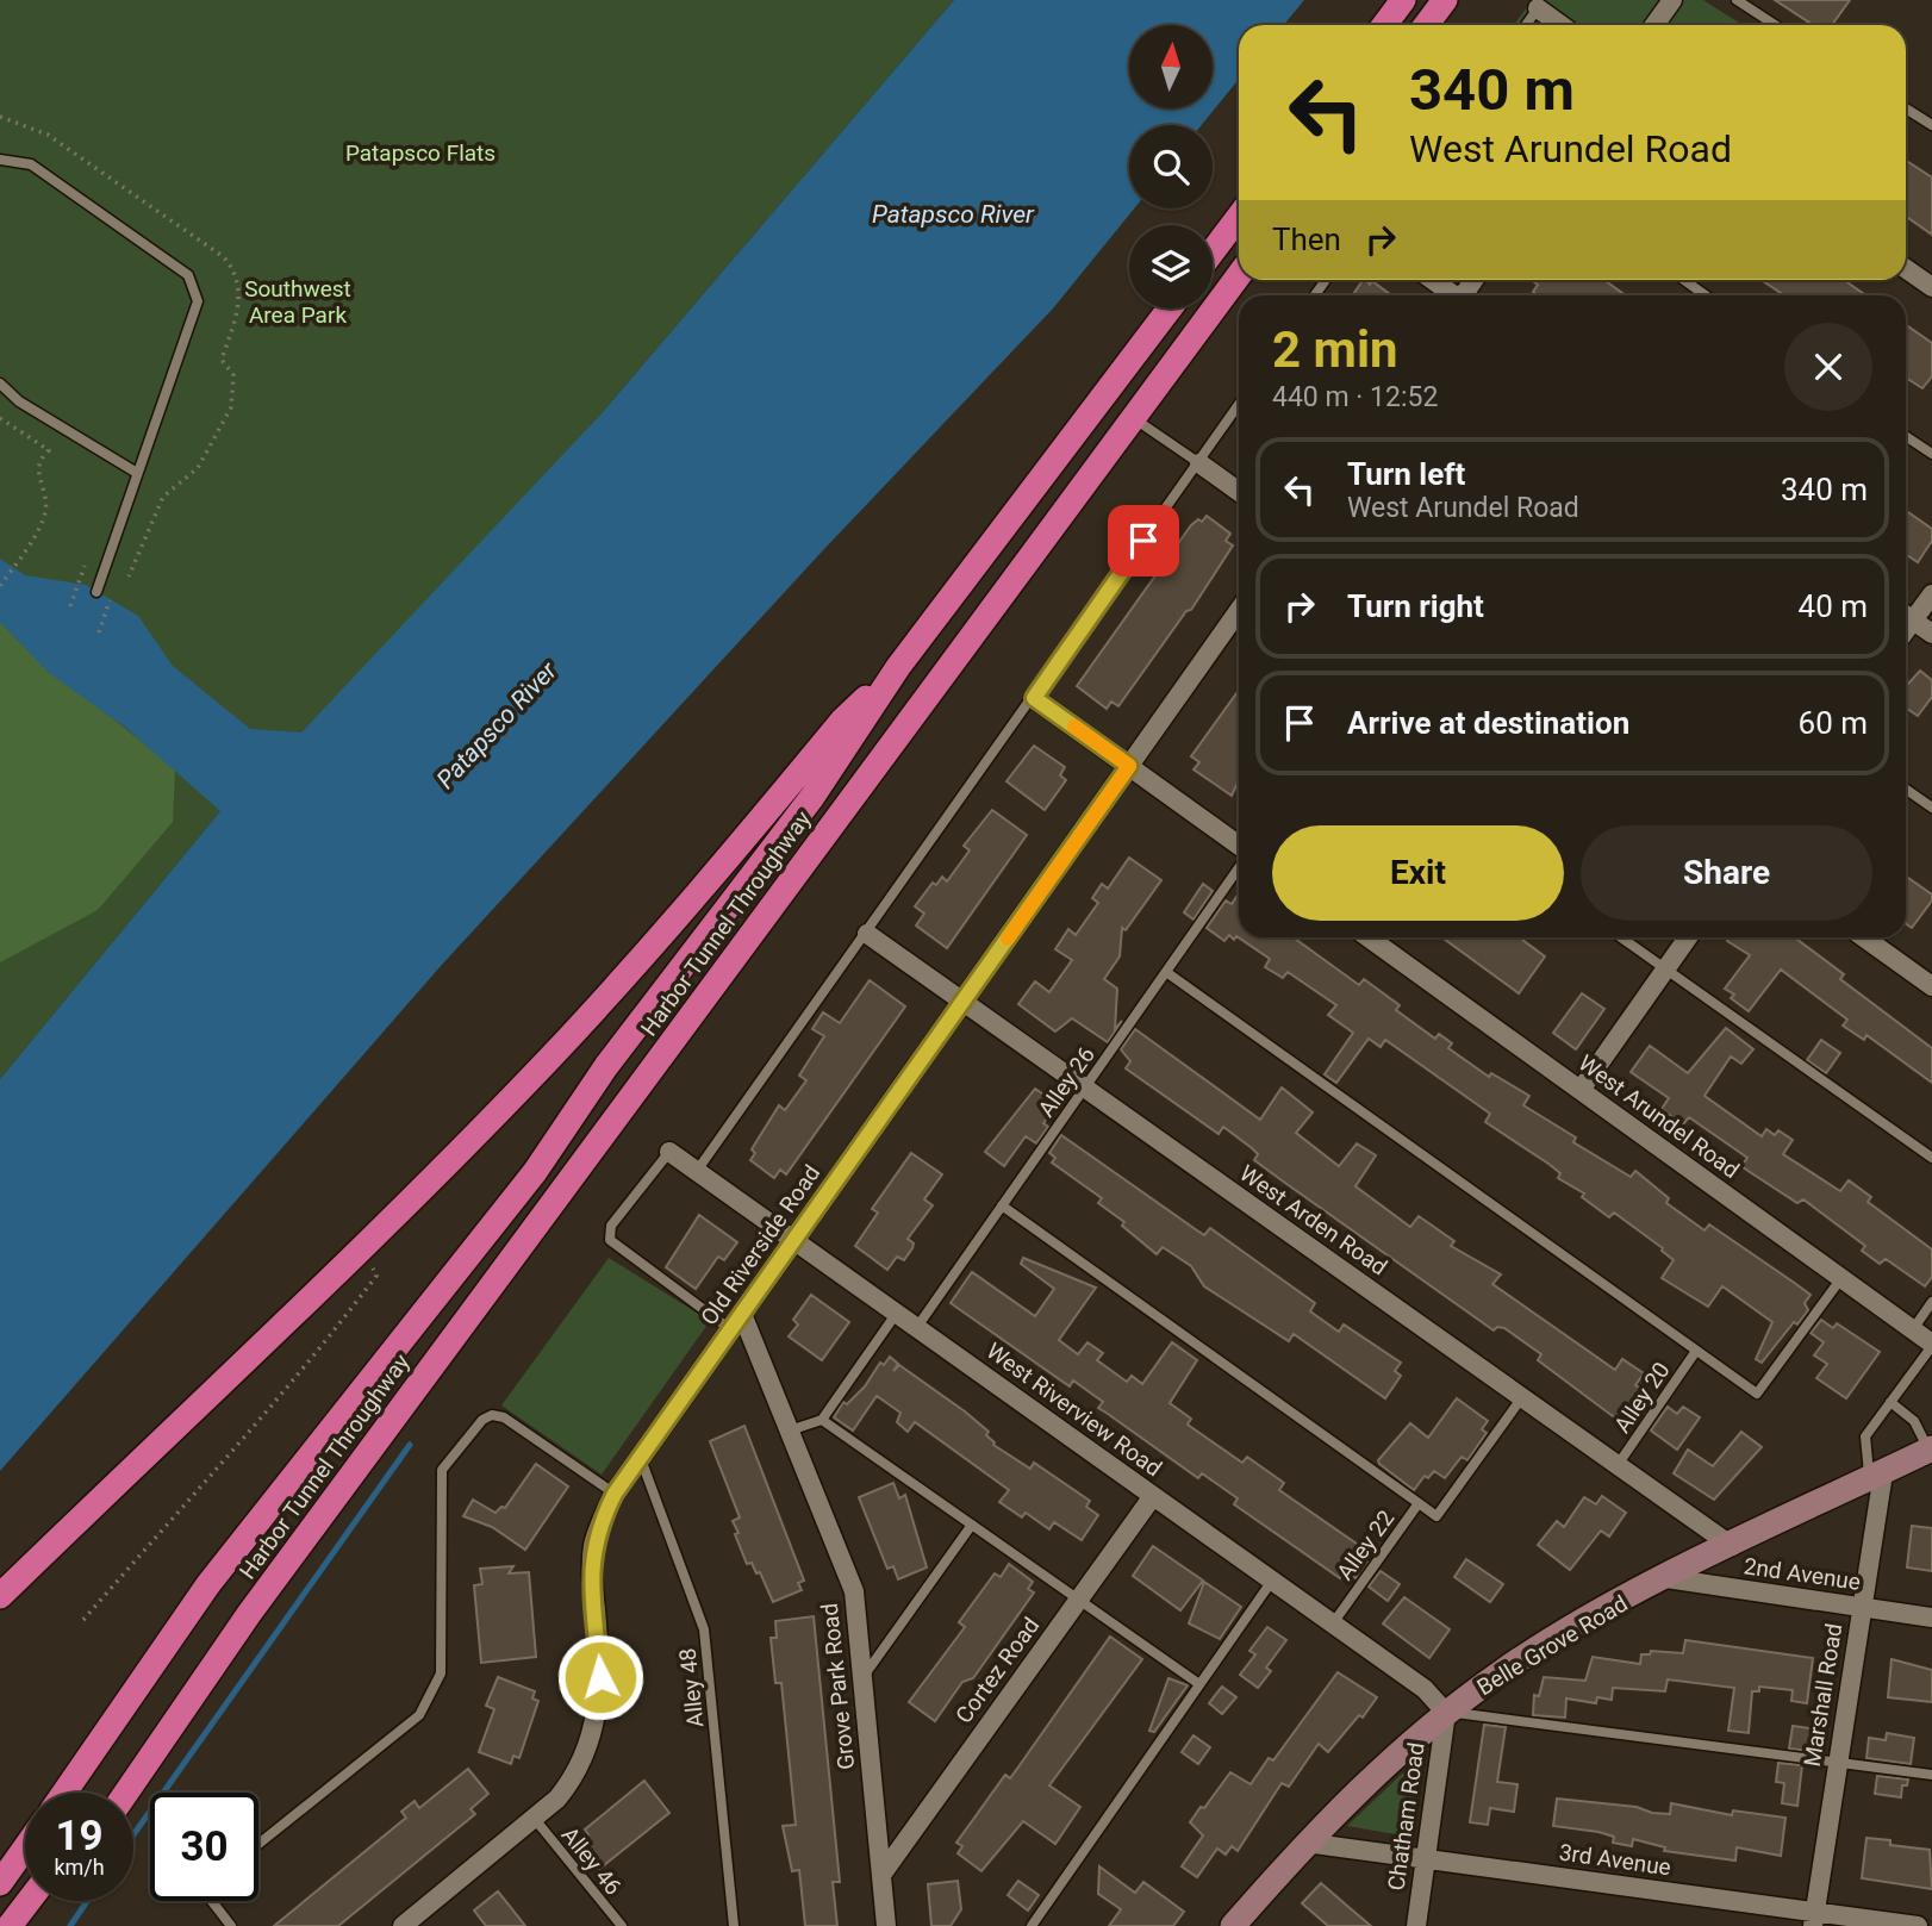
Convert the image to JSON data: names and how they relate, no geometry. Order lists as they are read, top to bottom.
{
  "streets": {
    "highway": ["Harbor Tunnel Throughway"],
    "main road": ["Belle Grove Road"],
    "street": [
      "West Arundel Road",
      "West Arden Road",
      "Old Riverside Road",
      "West Riverview Road",
      "2nd Avenue",
      "Cortez Road",
      "Grove Park Road",
      "Marshall Road",
      "Chatham Road",
      "3rd Avenue"
    ],
    "lane": [
      "Alley 26",
      "Alley 20",
      "Alley 22",
      "Alley 48",
      "Alley 46"
    ]
  },
  "crossings": [
    ["Alley 26", "West Arden Road"],
    ["Alley 26", "West Riverview Road"],
    ["West Arden Road", "Old Riverside Road"],
    ["West Arden Road", "Alley 20"],
    ["West Arden Road", "Alley 22"],
    ["West Arden Road", "Belle Grove Road"],
    ["Old Riverside Road", "West Riverview Road"],
    ["Old Riverside Road", "Grove Park Road"],
    ["Old Riverside Road", "Alley 48"],
    ["Old Riverside Road", "Alley 46"],
    ["West Riverview Road", "Alley 22"],
    ["West Riverview Road", "Belle Grove Road"],
    ["West Riverview Road", "Cortez Road"],
    ["West Riverview Road", "Chatham Road"],
    ["2nd Avenue", "Belle Grove Road"],
    ["2nd Avenue", "Marshall Road"],
    ["Belle Grove Road", "Marshall Road"],
    ["Belle Grove Road", "Chatham Road"],
    ["Belle Grove Road", "3rd Avenue"],
    ["Cortez Road", "Grove Park Road"],
    ["Marshall Road", "3rd Avenue"],
    ["Chatham Road", "3rd Avenue"]
  ],
  "water": ["Patapsco River"],
  "parks": ["Patapsco Flats", "Southwest Area Park"],
  "north": "top",
  "page": {
    "turn": ["340 m", "West Arundel Road"],
    "then": "Then",
    "heading": ["2 min", "440 m · 12:52"],
    "list": [
      {
        "name": "Turn left",
        "note": "West Arundel Road",
        "value": "340 m"
      },
      {
        "name": "Turn right",
        "value": "40 m"
      },
      {
        "name": "Arrive at destination",
        "value": "60 m"
      }
    ],
    "buttons": ["Exit", "Share"],
    "speed": "19 km/h",
    "limit": "30"
  }
}
